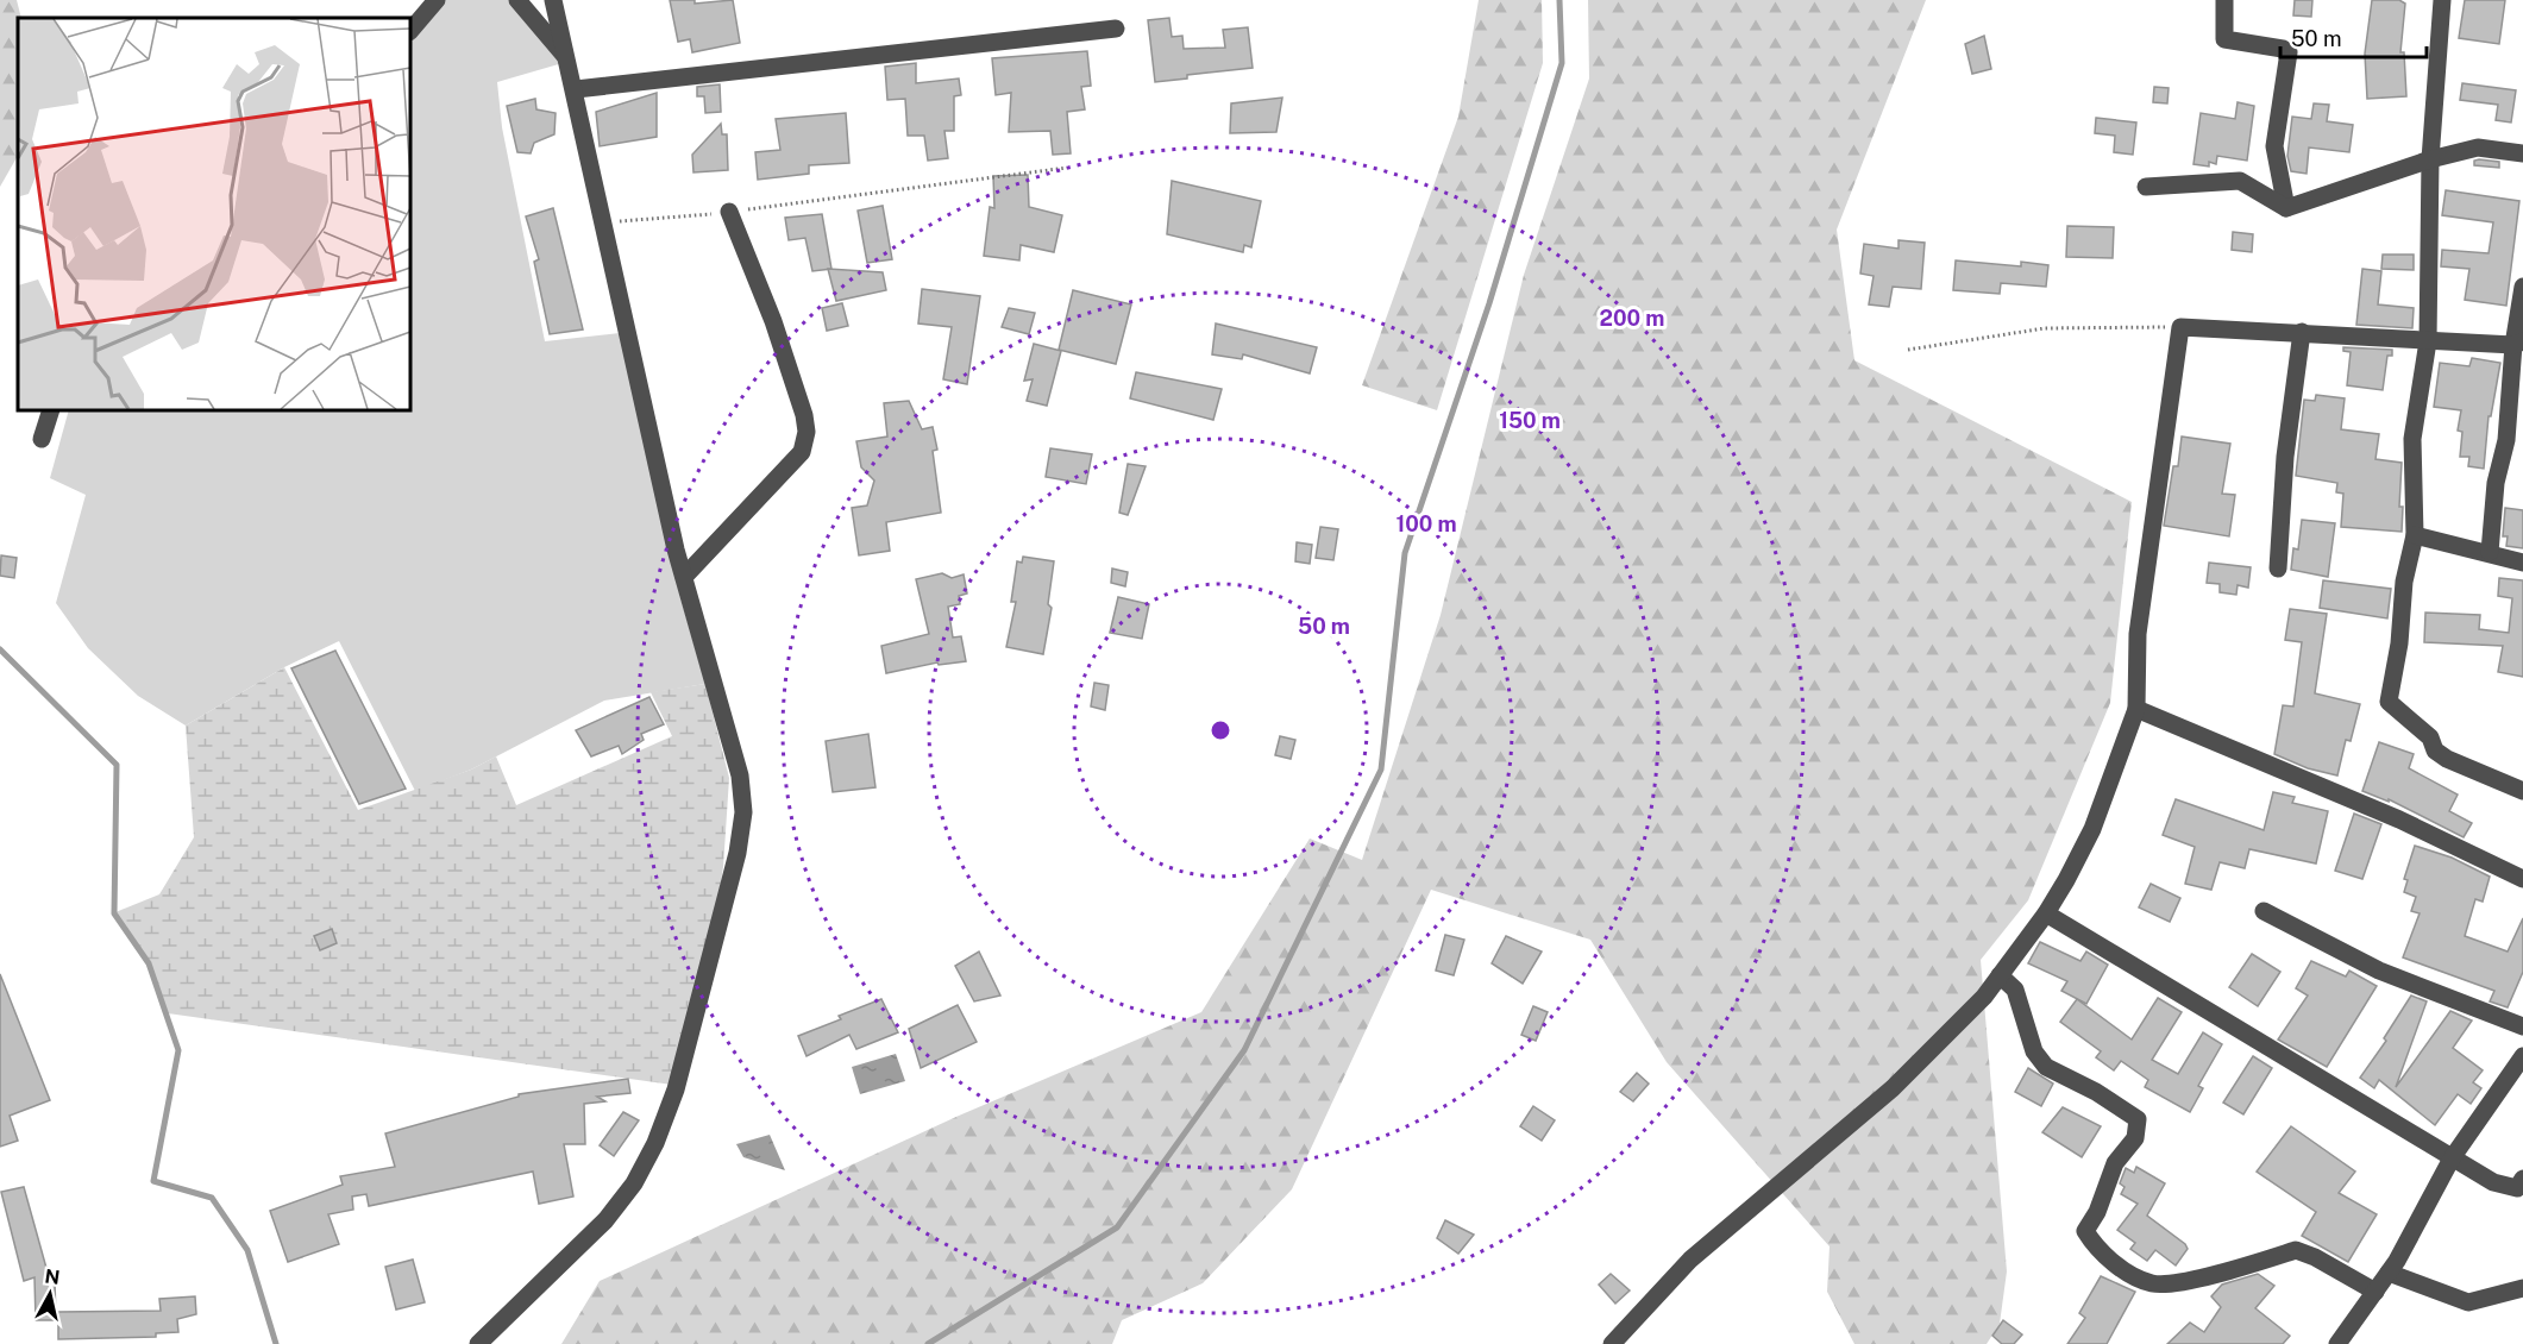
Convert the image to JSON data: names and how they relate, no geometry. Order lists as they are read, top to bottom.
{
  "scale_bar": "50 m",
  "north": "top",
  "rings": [
    "200 m",
    "150 m",
    "100 m",
    "50 m"
  ]
}
